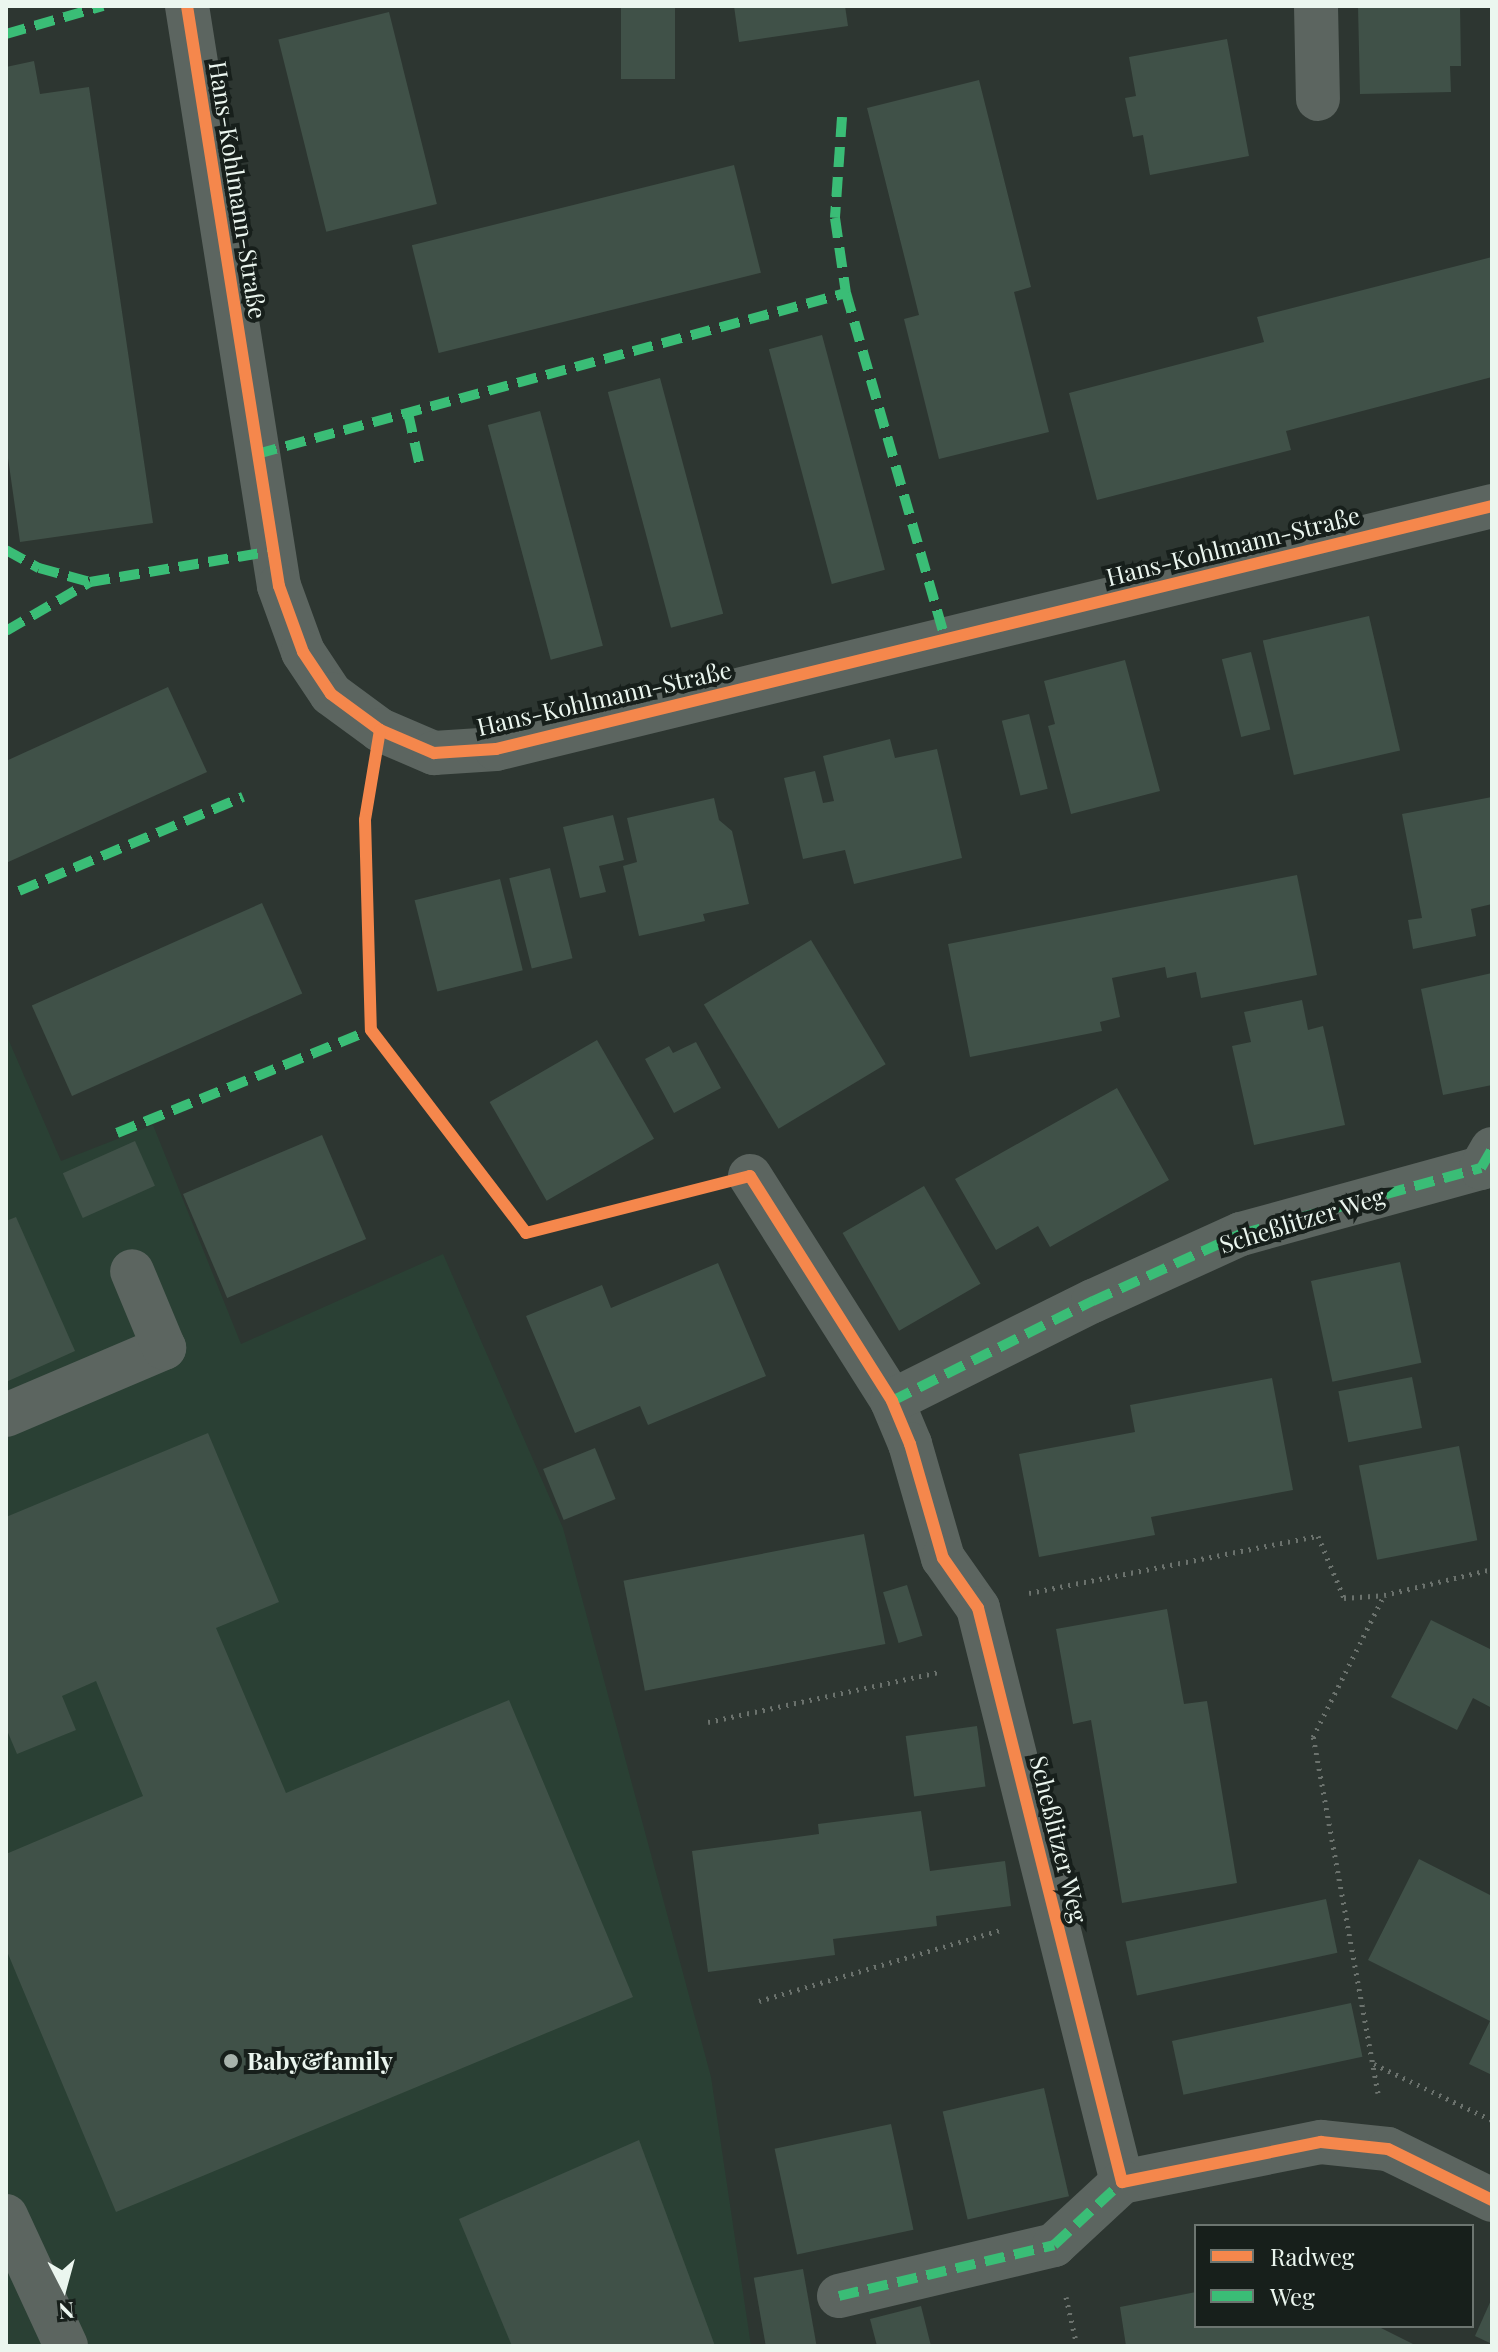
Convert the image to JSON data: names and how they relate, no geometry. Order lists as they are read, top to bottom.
{
  "streets": {
    "street": ["Hans-Kohlmann-Straße", "Scheßlitzer Weg"]
  },
  "places": ["Baby&family"],
  "legend": ["Radweg", "Weg"],
  "north": "bottom"
}
